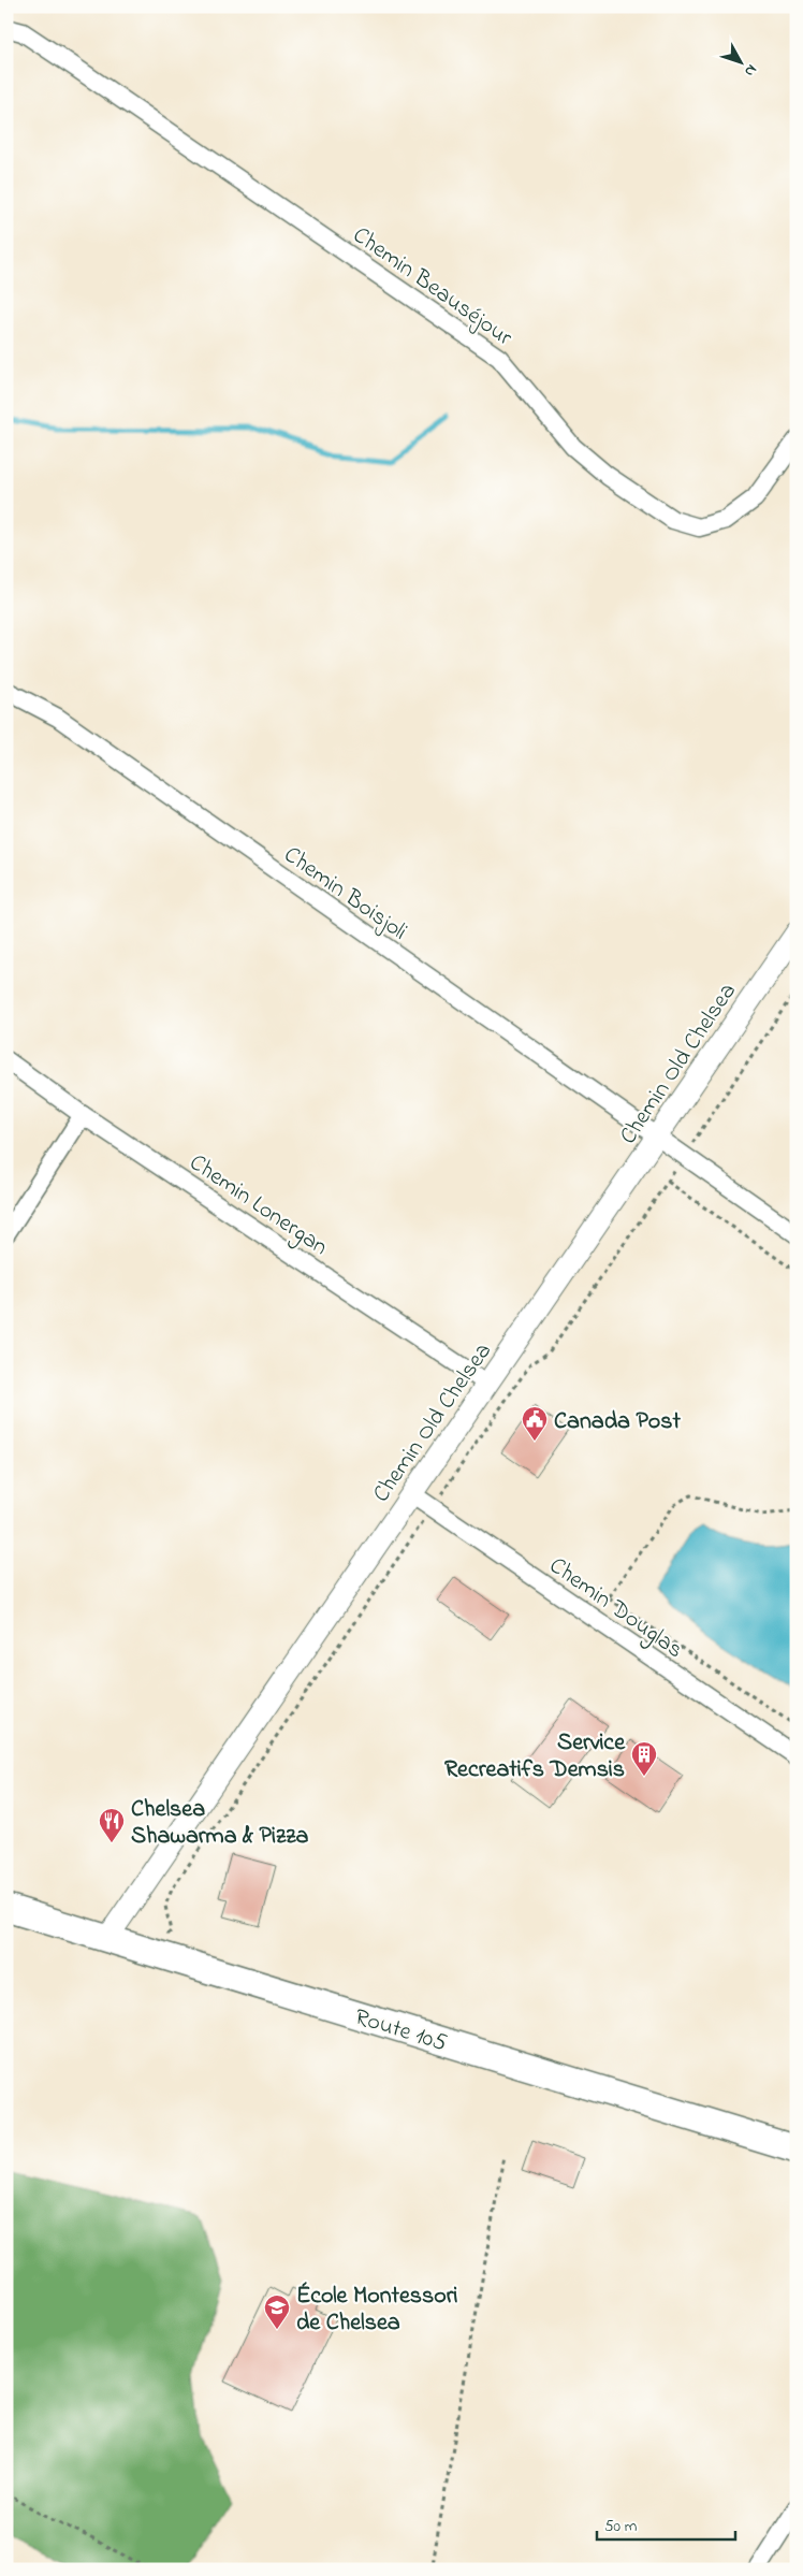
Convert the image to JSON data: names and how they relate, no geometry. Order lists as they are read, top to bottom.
{
  "streets": {
    "main road": ["Route 105"],
    "street": [
      "Chemin Beauséjour",
      "Chemin Boisjoli",
      "Chemin Old Chelsea",
      "Chemin Lonergan",
      "Chemin Douglas"
    ]
  },
  "crossings": [
    ["Chemin Boisjoli", "Chemin Old Chelsea"],
    ["Chemin Old Chelsea", "Chemin Lonergan"],
    ["Chemin Old Chelsea", "Chemin Douglas"],
    ["Chemin Old Chelsea", "Route 105"]
  ],
  "places": {
    "public building": ["Canada Post"],
    "building": ["Service Recreatifs Demsis"],
    "restaurant": ["Chelsea Shawarma & Pizza"],
    "school or university": ["École Montessori de Chelsea"]
  },
  "scale_bar": "50 m",
  "north": "bottom right"
}
